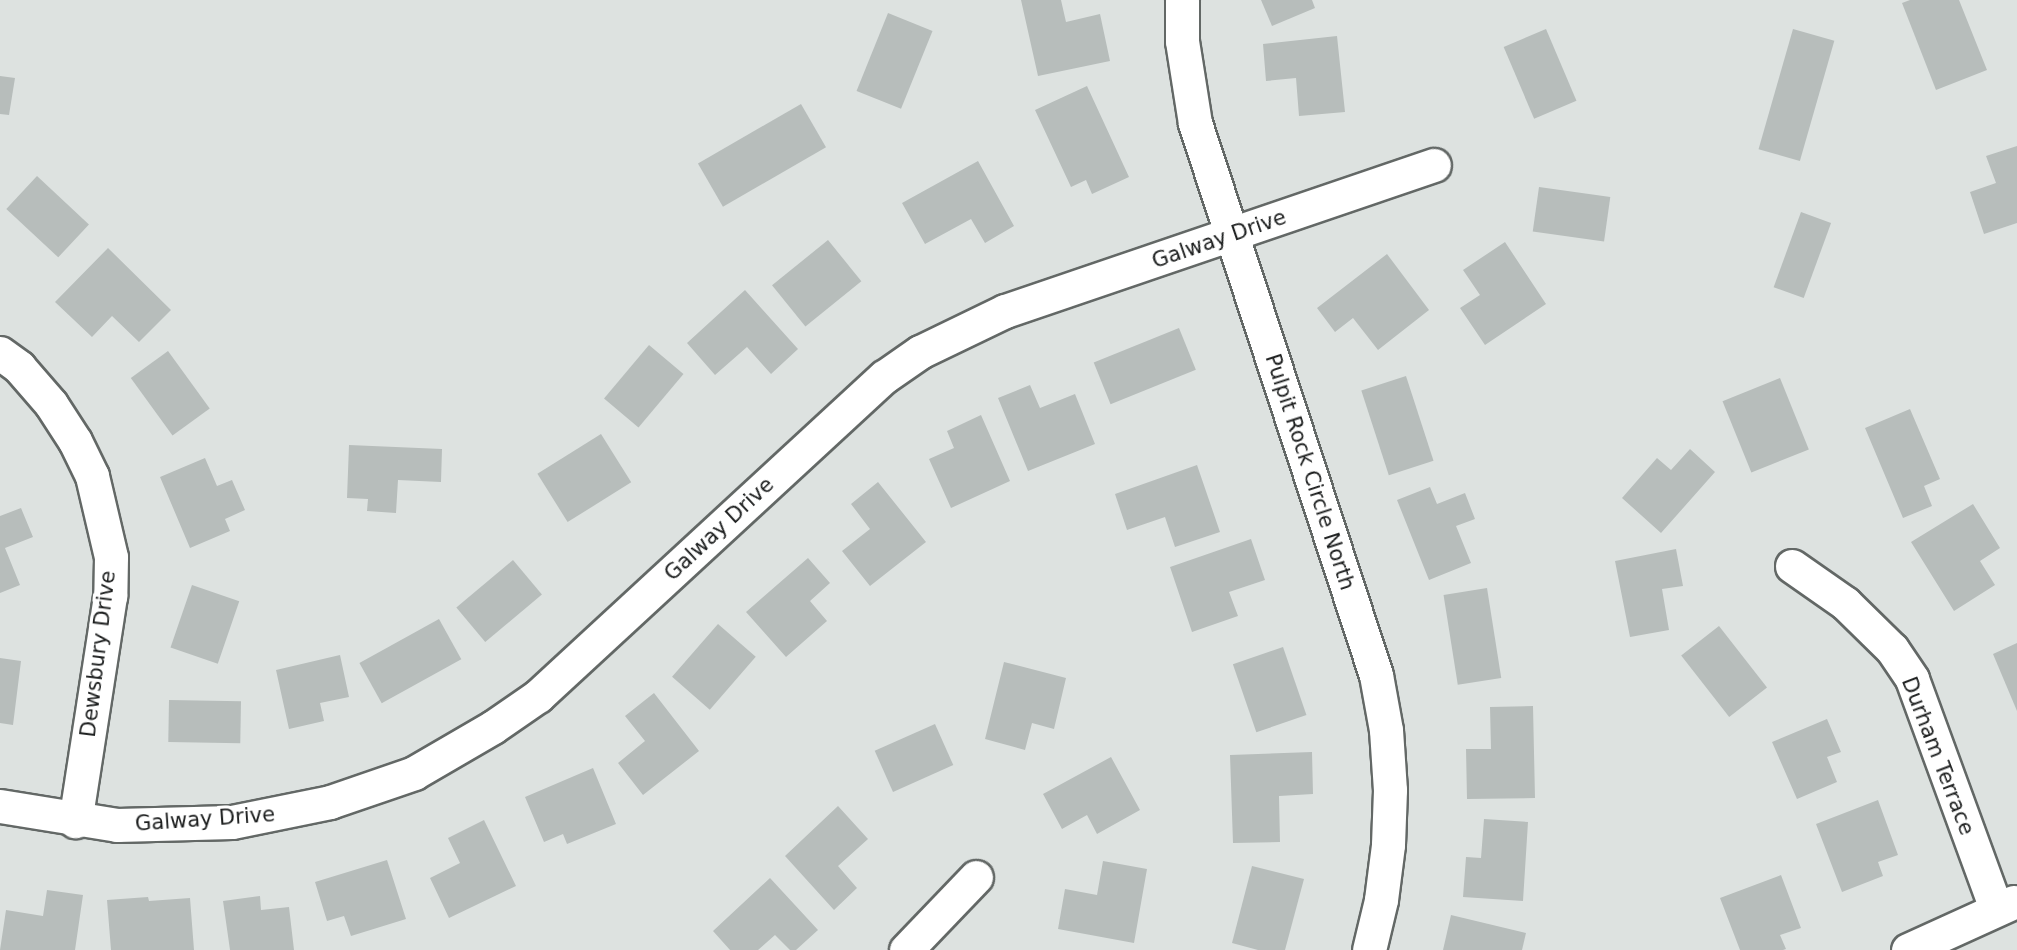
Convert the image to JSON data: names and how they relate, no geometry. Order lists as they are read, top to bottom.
{
  "streets": {
    "street": [
      "Galway Drive",
      "Pulpit Rock Circle North",
      "Dewsbury Drive",
      "Durham Terrace"
    ]
  },
  "crossings": [
    ["Galway Drive", "Pulpit Rock Circle North"],
    ["Galway Drive", "Dewsbury Drive"]
  ]
}
